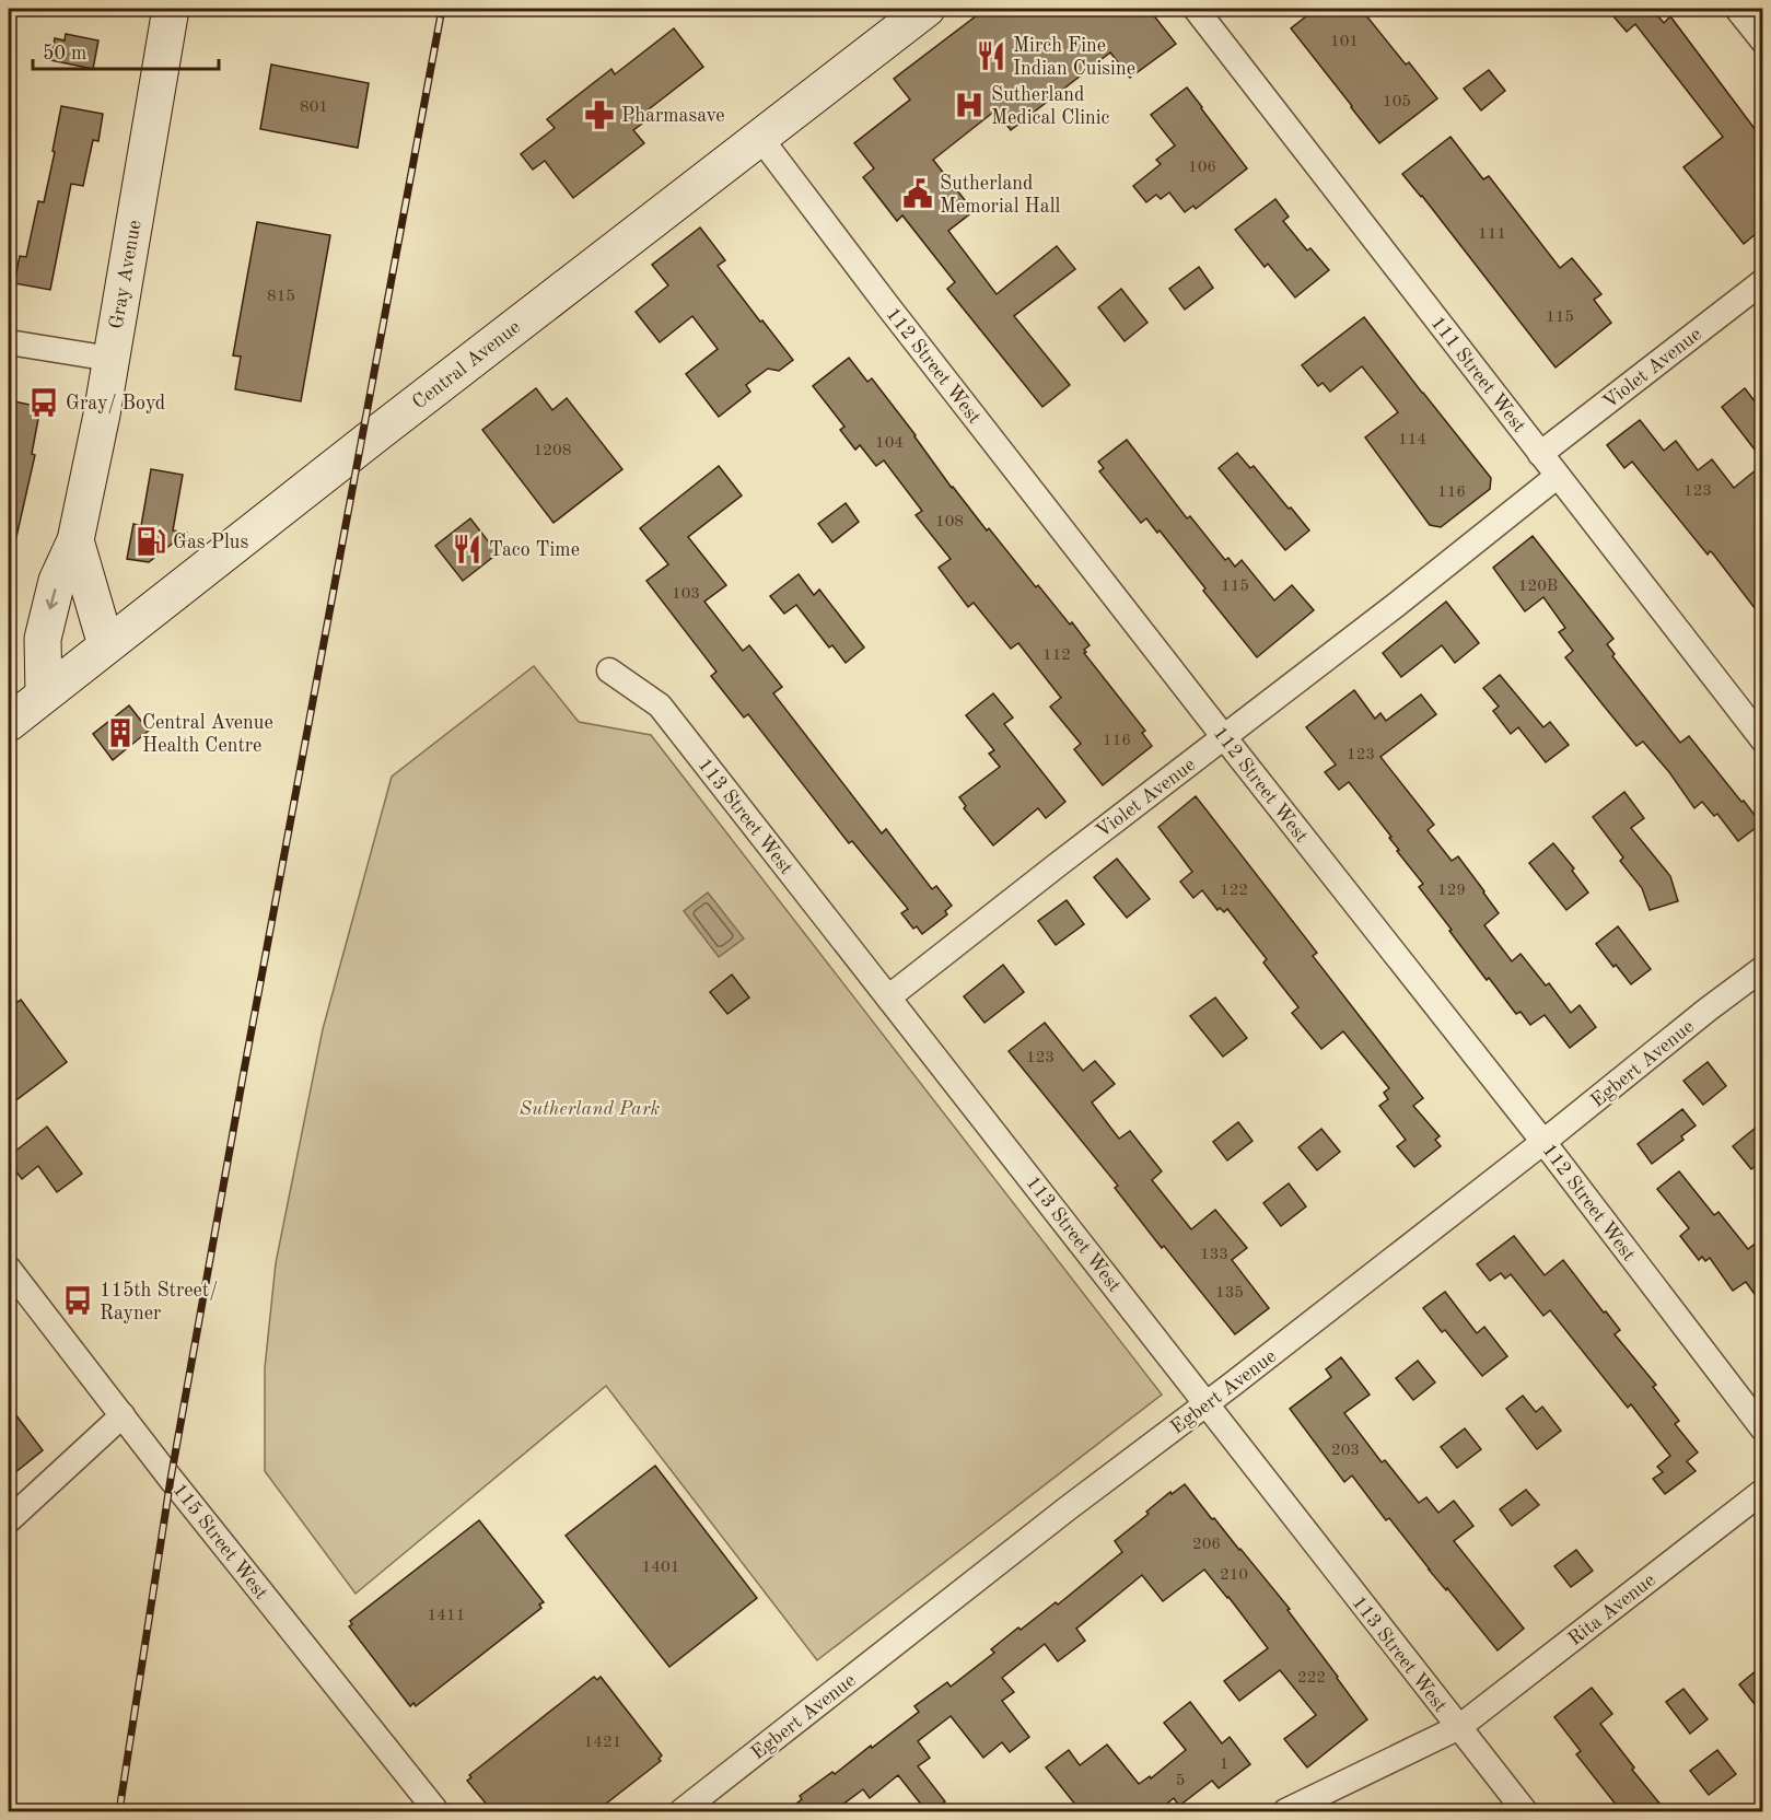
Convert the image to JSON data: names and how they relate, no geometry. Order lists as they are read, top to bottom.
{
  "streets": {
    "main road": ["Gray Avenue", "Central Avenue"],
    "street": [
      "112 Street West",
      "Violet Avenue",
      "111 Street West",
      "113 Street West",
      "Egbert Avenue",
      "115 Street West",
      "Rita Avenue"
    ]
  },
  "crossings": [
    ["Gray Avenue", "Central Avenue"],
    ["Central Avenue", "112 Street West"],
    ["112 Street West", "Violet Avenue"],
    ["112 Street West", "Egbert Avenue"],
    ["Violet Avenue", "111 Street West"],
    ["Violet Avenue", "113 Street West"],
    ["113 Street West", "Egbert Avenue"],
    ["113 Street West", "Rita Avenue"]
  ],
  "parks": ["Sutherland Park"],
  "places": {
    "restaurant": ["Mirch Fine Indian Cuisine", "Taco Time"],
    "hospital": ["Sutherland Medical Clinic"],
    "pharmacy": ["Pharmasave"],
    "public building": ["Sutherland Memorial Hall"],
    "bus stop": ["Gray/ Boyd", "115th Street/ Rayner"],
    "fuel station": ["Gas Plus"],
    "building": ["Central Avenue Health Centre"]
  },
  "house_numbers": [
    "101",
    "105",
    "801",
    "106",
    "111",
    "815",
    "115",
    "114",
    "104",
    "1208",
    "123",
    "116",
    "108",
    "115",
    "120B",
    "103",
    "112",
    "116",
    "123",
    "122",
    "129",
    "123",
    "133",
    "135",
    "203",
    "206",
    "1401",
    "210",
    "1411",
    "222",
    "1421",
    "1",
    "5"
  ],
  "scale_bar": "50 m"
}
